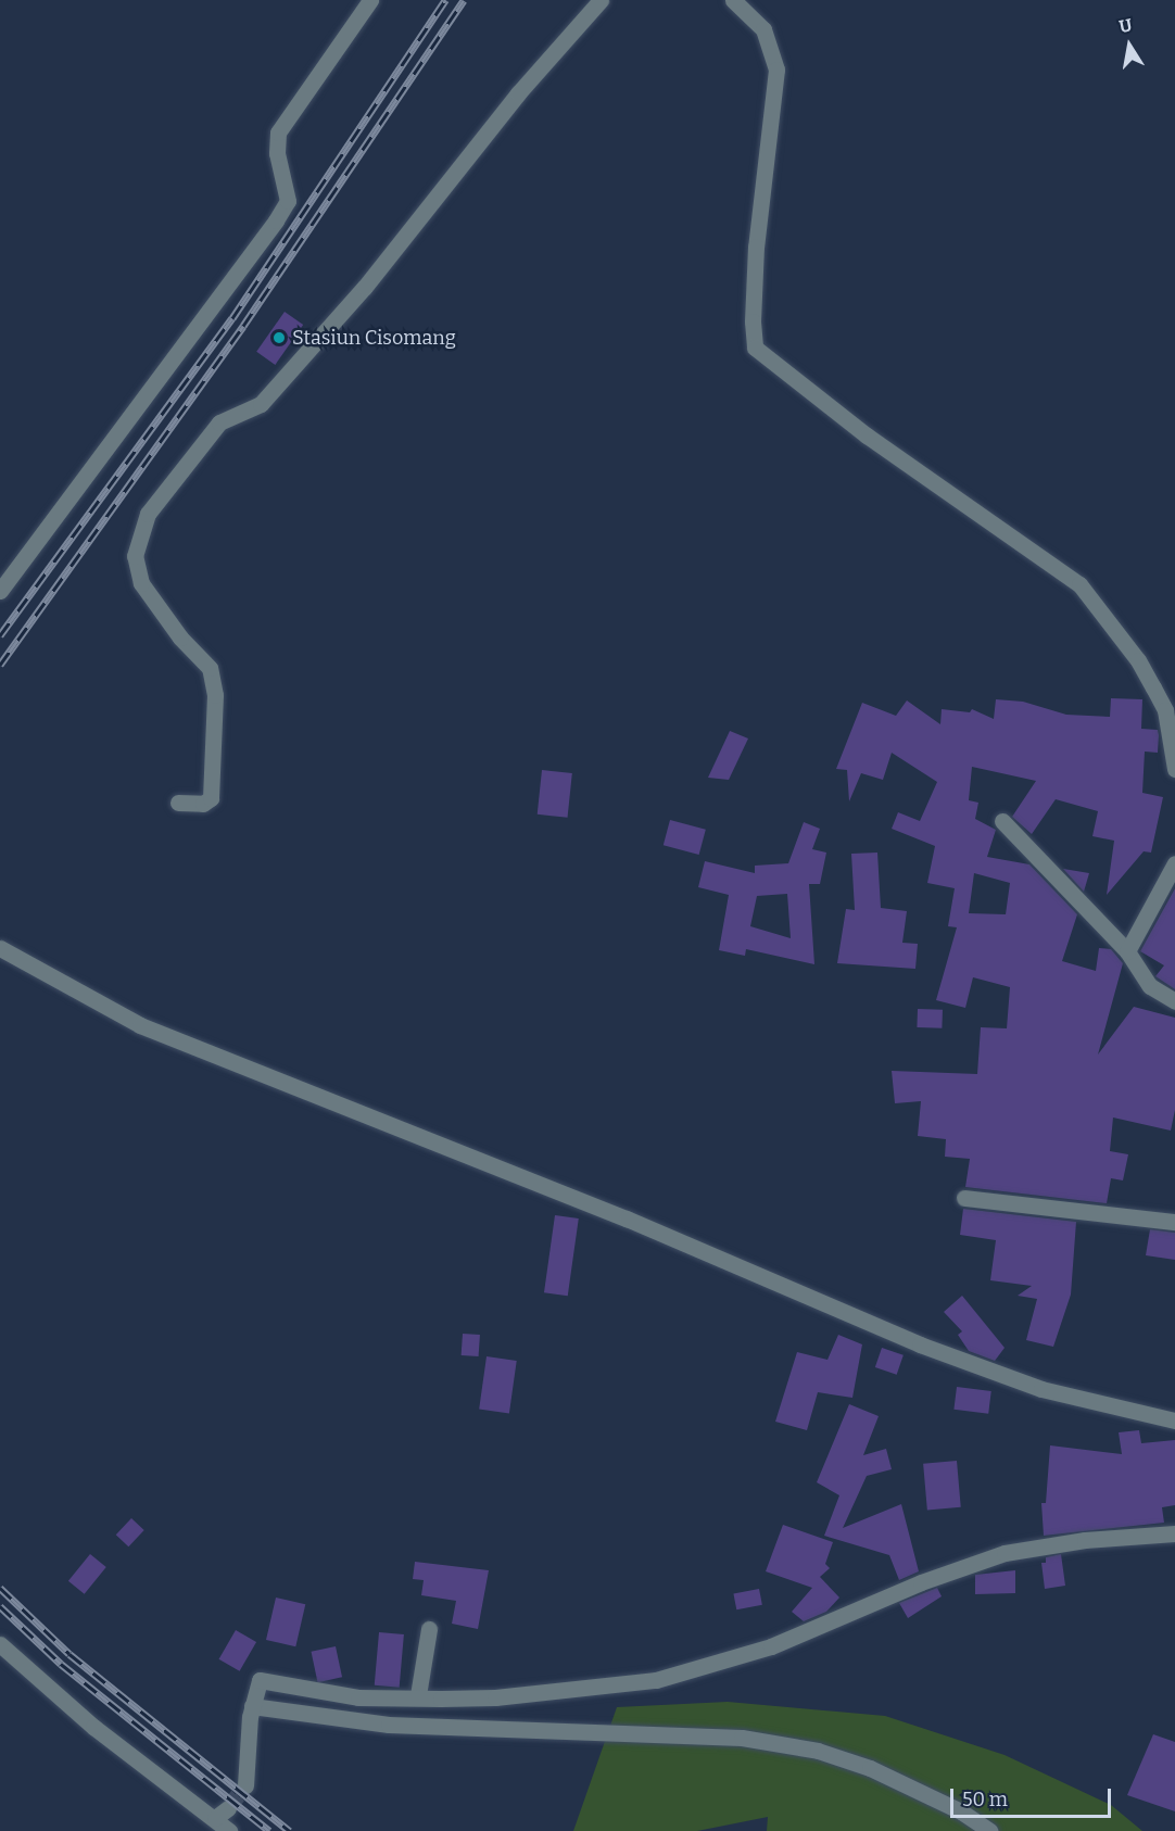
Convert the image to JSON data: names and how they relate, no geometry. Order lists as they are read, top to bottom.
{
  "places": ["Stasiun Cisomang"],
  "scale_bar": "50 m",
  "north": "top"
}
